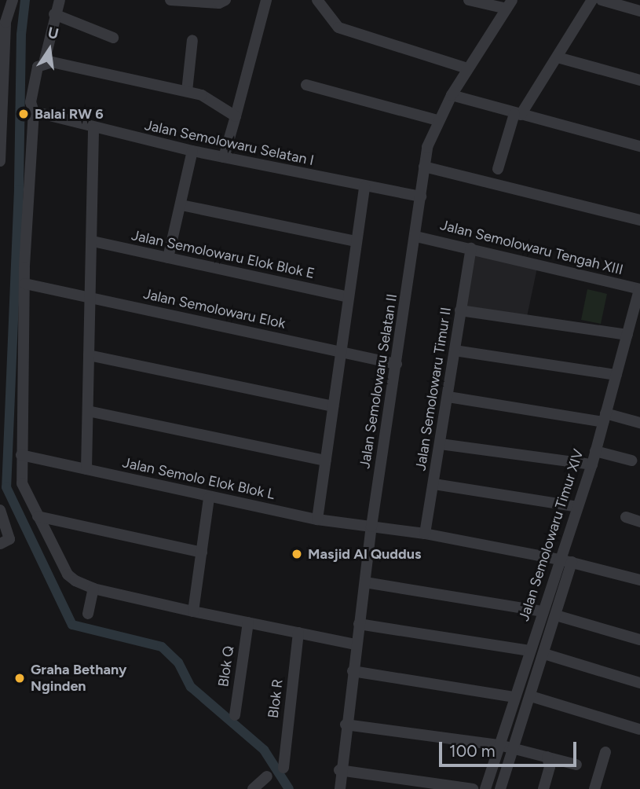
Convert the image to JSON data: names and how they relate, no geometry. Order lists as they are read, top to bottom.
{
  "streets": {
    "street": [
      "Jalan Semolowaru Selatan I",
      "Jalan Semolowaru Tengah XIII",
      "Jalan Semolowaru Elok Blok E",
      "Jalan Semolowaru Elok",
      "Jalan Semolowaru Selatan II",
      "Jalan Semolowaru Timur II",
      "Jalan Semolo Elok Blok L",
      "Jalan Semolowaru Timur XIV",
      "Blok Q",
      "Blok R"
    ]
  },
  "crossings": [
    ["Jalan Semolowaru Selatan I", "Jalan Semolowaru Selatan II"],
    ["Jalan Semolowaru Tengah XIII", "Jalan Semolowaru Selatan II"],
    ["Jalan Semolowaru Tengah XIII", "Jalan Semolowaru Timur II"],
    ["Jalan Semolowaru Tengah XIII", "Jalan Semolowaru Timur XIV"],
    ["Jalan Semolowaru Elok", "Jalan Semolowaru Selatan II"],
    ["Jalan Semolowaru Selatan II", "Jalan Semolo Elok Blok L"],
    ["Jalan Semolowaru Timur II", "Jalan Semolo Elok Blok L"],
    ["Jalan Semolo Elok Blok L", "Jalan Semolowaru Timur XIV"]
  ],
  "places": ["Balai RW 6", "Masjid Al Quddus", "Graha Bethany Nginden"],
  "scale_bar": "100 m",
  "north": "top"
}
